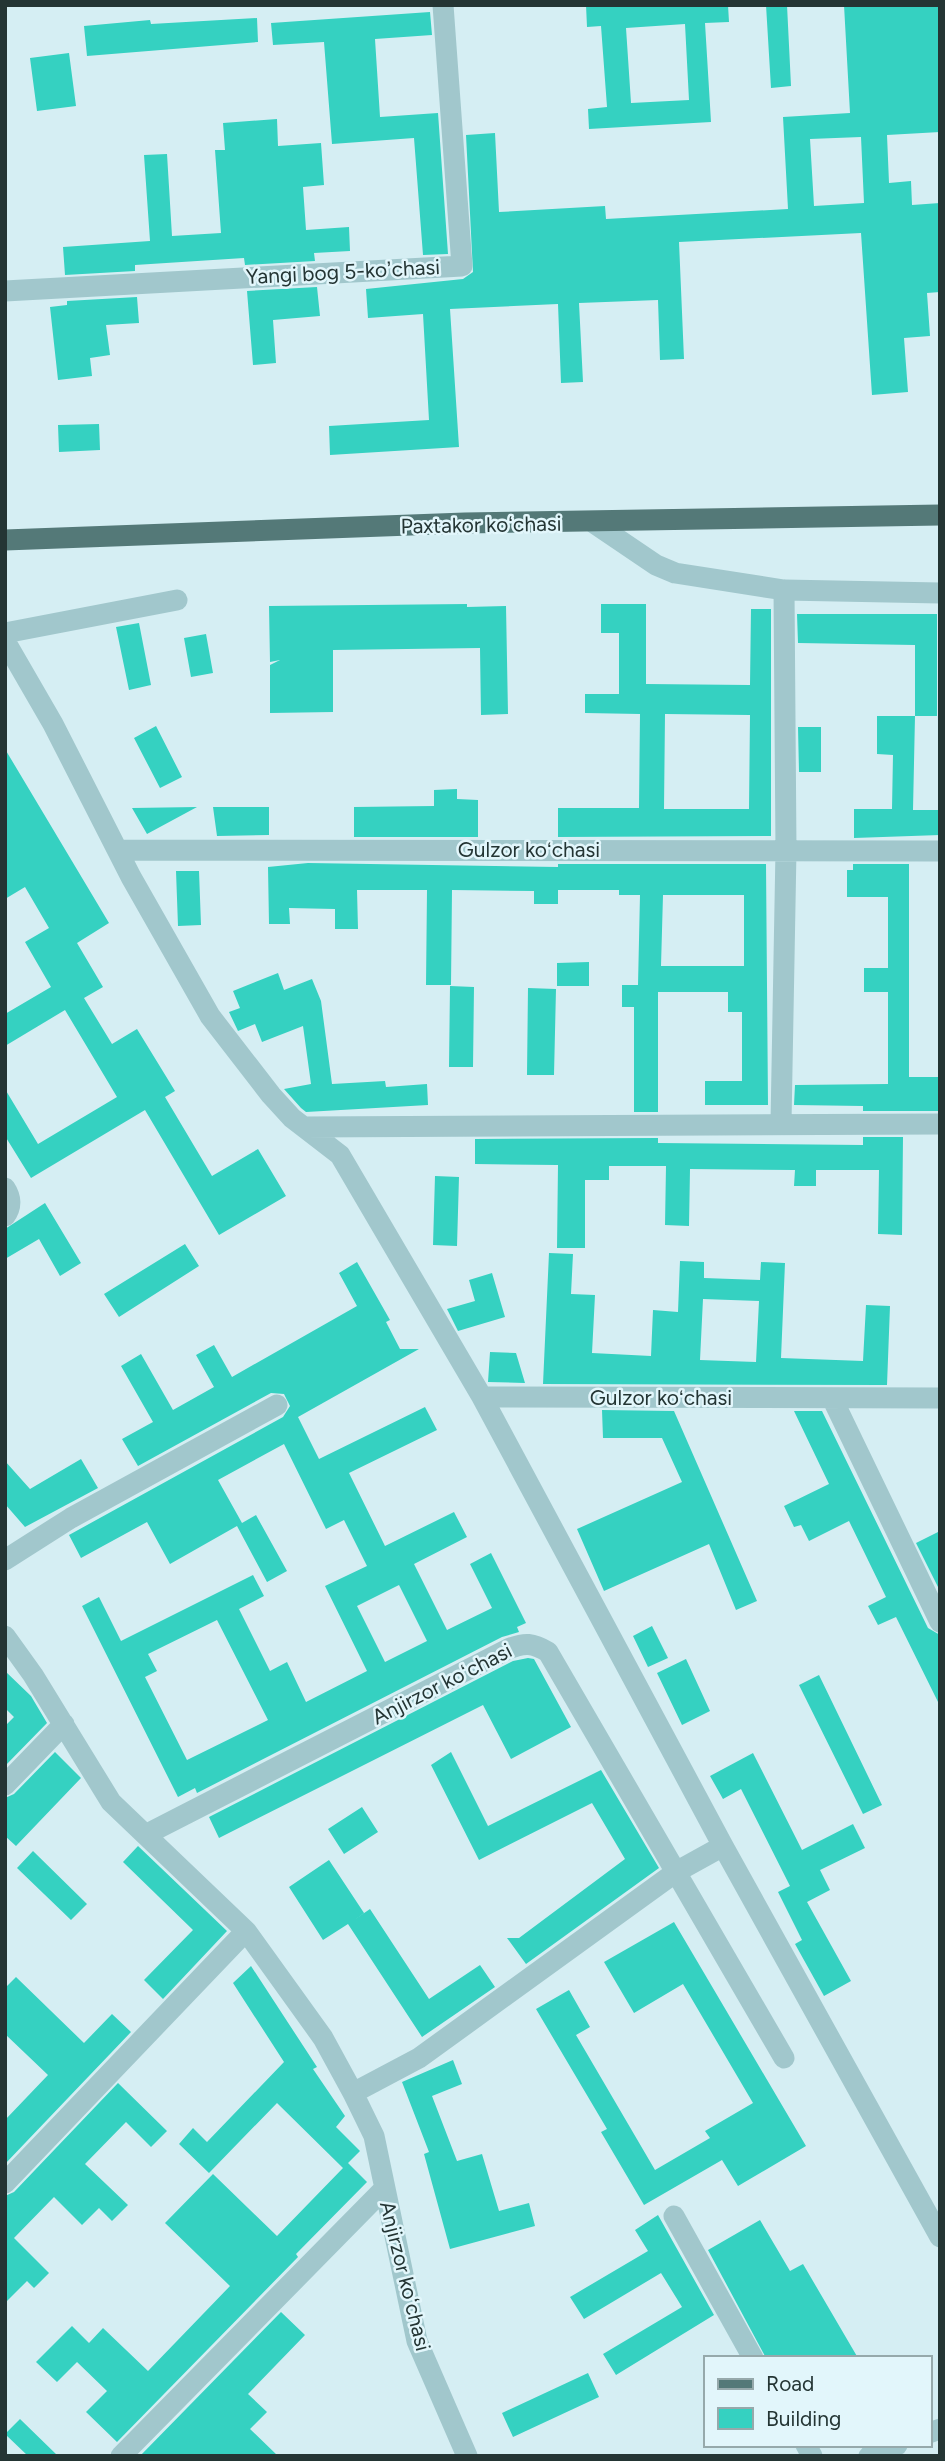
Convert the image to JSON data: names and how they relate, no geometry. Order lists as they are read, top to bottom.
{
  "streets": {
    "main road": ["Paxtakor koʻchasi"],
    "street": ["Yangi bog 5-koʼchasi", "Gulzor koʻchasi", "Anjirzor koʻchasi"]
  },
  "legend": ["Road", "Building"]
}
